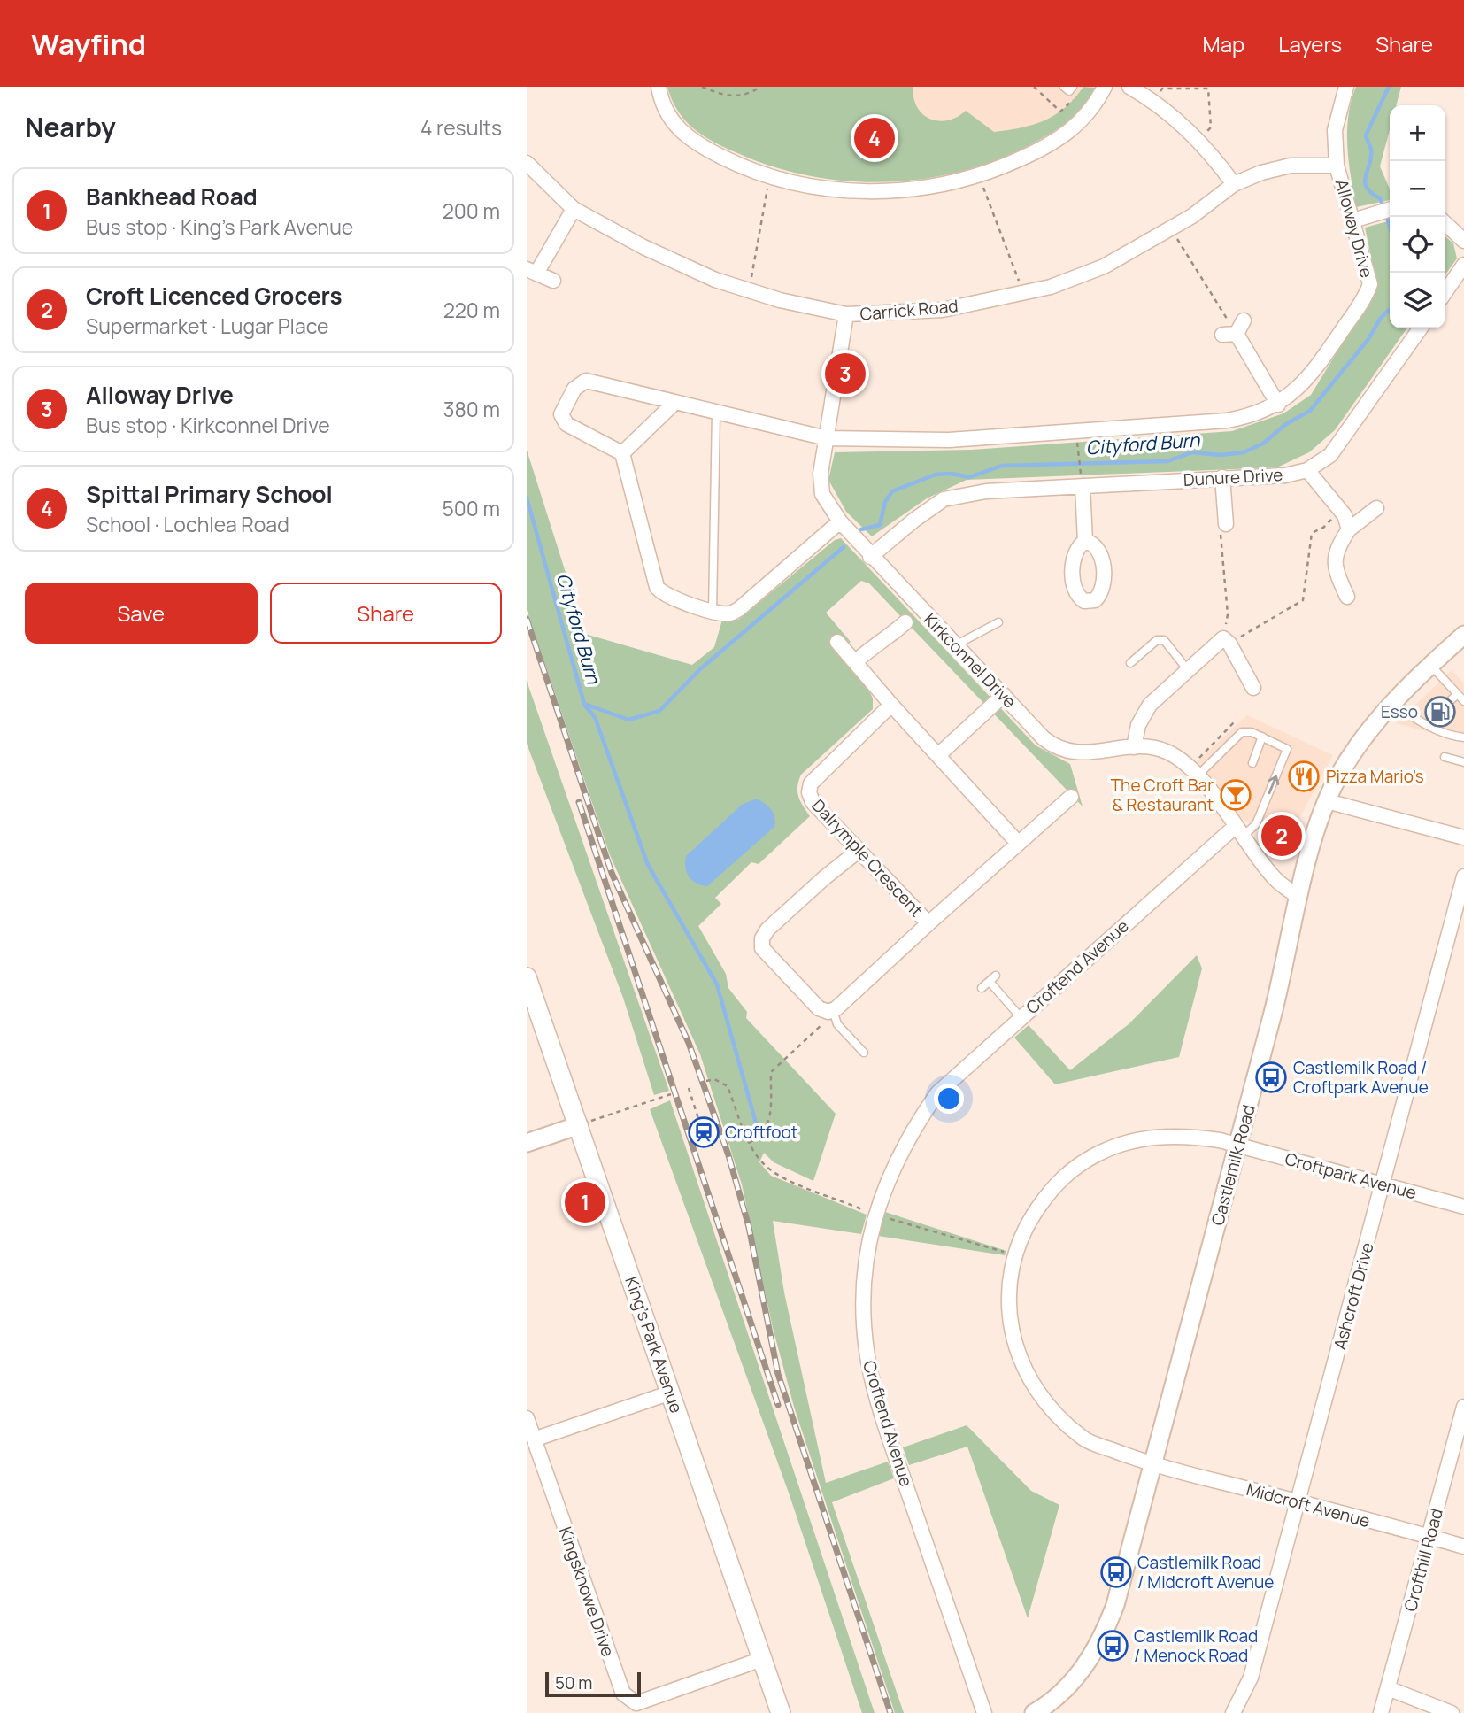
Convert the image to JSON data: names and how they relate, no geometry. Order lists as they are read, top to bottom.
{
  "streets": {
    "main road": ["King's Park Avenue"],
    "street": [
      "Alloway Drive",
      "Carrick Road",
      "Dunure Drive",
      "Kirkconnel Drive",
      "Dalrymple Crescent",
      "Croftend Avenue",
      "Castlemilk Road",
      "Croftpark Avenue",
      "Ashcroft Drive",
      "Midcroft Avenue",
      "Crofthill Road",
      "Kingsknowe Drive"
    ]
  },
  "crossings": [
    ["Alloway Drive", "Carrick Road"],
    ["Alloway Drive", "Kirkconnel Drive"],
    ["Carrick Road", "Kirkconnel Drive"],
    ["Dunure Drive", "Kirkconnel Drive"],
    ["Kirkconnel Drive", "Croftend Avenue"],
    ["Kirkconnel Drive", "Castlemilk Road"],
    ["Castlemilk Road", "Croftpark Avenue"],
    ["Castlemilk Road", "Midcroft Avenue"],
    ["Croftpark Avenue", "Ashcroft Drive"],
    ["Croftpark Avenue", "Midcroft Avenue"],
    ["Ashcroft Drive", "Midcroft Avenue"],
    ["King's Park Avenue", "Kingsknowe Drive"],
    ["Midcroft Avenue", "Crofthill Road"]
  ],
  "water": ["Cityford Burn"],
  "places": {
    "fuel station": ["Esso"],
    "restaurant": ["Pizza Mario's"],
    "bar": ["The Croft Bar & Restaurant"],
    "bus stop": ["Castlemilk Road / Croftpark Avenue", "Castlemilk Road / Midcroft Avenue", "Castlemilk Road / Menock Road"],
    "station": ["Croftfoot"]
  },
  "scale_bar": "50 m",
  "page": {
    "header": "Wayfind",
    "nav": ["Map", "Layers", "Share"],
    "heading": ["Nearby", "4 results"],
    "map_buttons": ["+", "−"],
    "pins": [
      "4",
      "3",
      "2",
      "1"
    ],
    "list": [
      {
        "mark": "1",
        "name": "Bankhead Road",
        "note": "Bus stop · King's Park Avenue",
        "value": "200 m"
      },
      {
        "mark": "2",
        "name": "Croft Licenced Grocers",
        "note": "Supermarket · Lugar Place",
        "value": "220 m"
      },
      {
        "mark": "3",
        "name": "Alloway Drive",
        "note": "Bus stop · Kirkconnel Drive",
        "value": "380 m"
      },
      {
        "mark": "4",
        "name": "Spittal Primary School",
        "note": "School · Lochlea Road",
        "value": "500 m"
      }
    ],
    "buttons": ["Save", "Share"],
    "scale": "50 m"
  }
}
